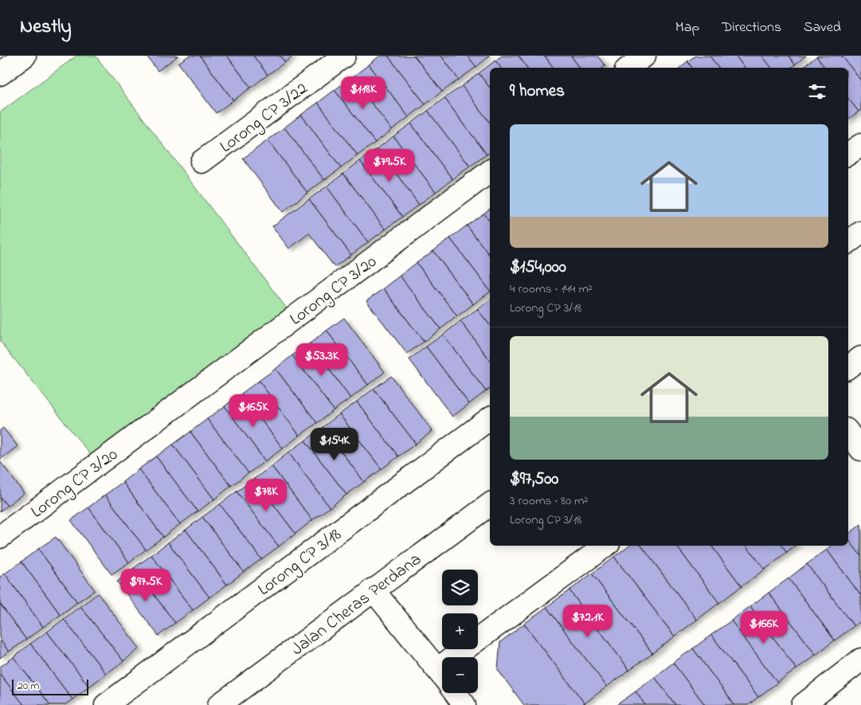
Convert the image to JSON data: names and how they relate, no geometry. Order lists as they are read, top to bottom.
{
  "streets": {
    "street": [
      "Lorong CP 3/22",
      "Lorong CP 3/20",
      "Lorong CP 3/18",
      "Jalan Cheras Perdana"
    ]
  },
  "scale_bar": "20 m",
  "page": {
    "header": "Nestly",
    "nav": ["Map", "Directions", "Saved"],
    "heading": "9 homes",
    "price": [
      "$118K",
      "$79.5K",
      "$53.3K",
      "$165K",
      "$154K",
      "$78K",
      "$97.5K",
      "$72.1K",
      "$166K"
    ],
    "list": [
      {
        "name": "$154,000",
        "note": "4 rooms · 144 m² · Lorong CP 3/18"
      },
      {
        "name": "$97,500",
        "note": "3 rooms · 80 m² · Lorong CP 3/18"
      }
    ],
    "map_buttons": ["+", "−"],
    "scale": "20 m"
  }
}
